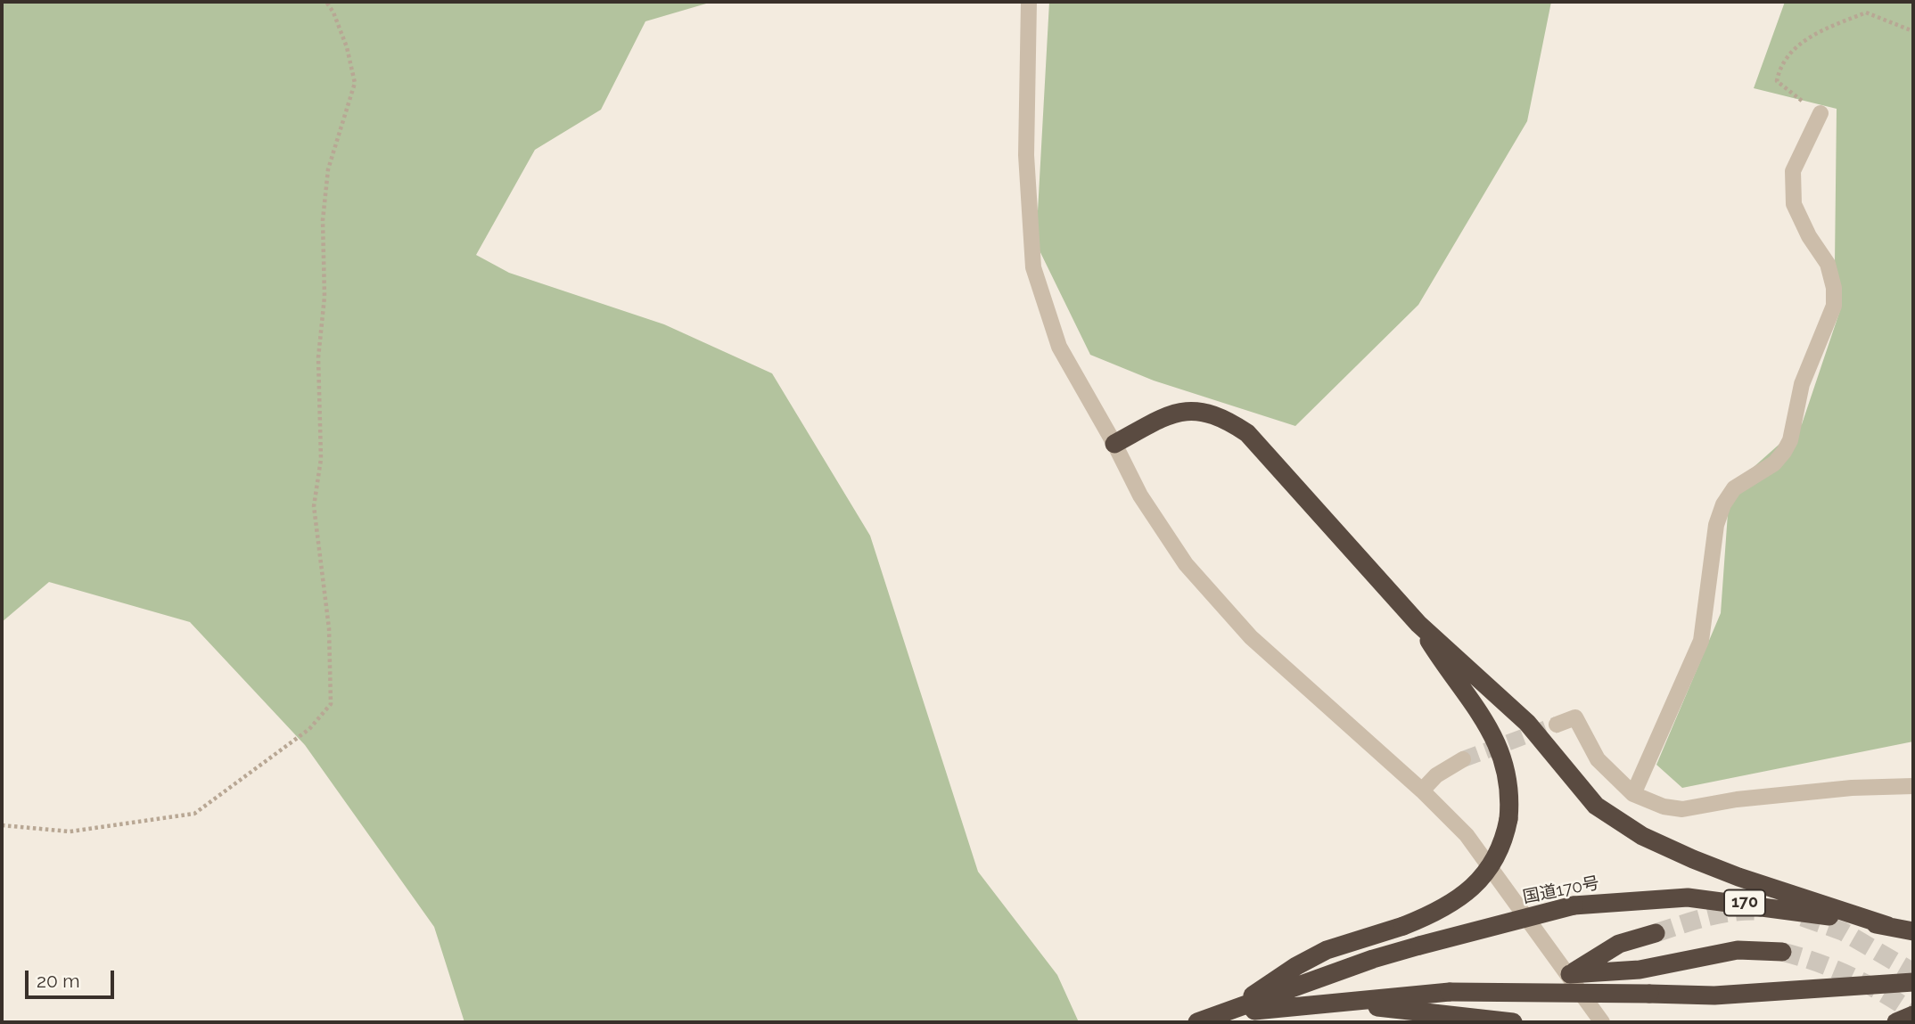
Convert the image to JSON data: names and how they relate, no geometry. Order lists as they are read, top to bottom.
{
  "streets": {
    "highway": ["国道170号", "170"]
  },
  "scale_bar": "20 m"
}
